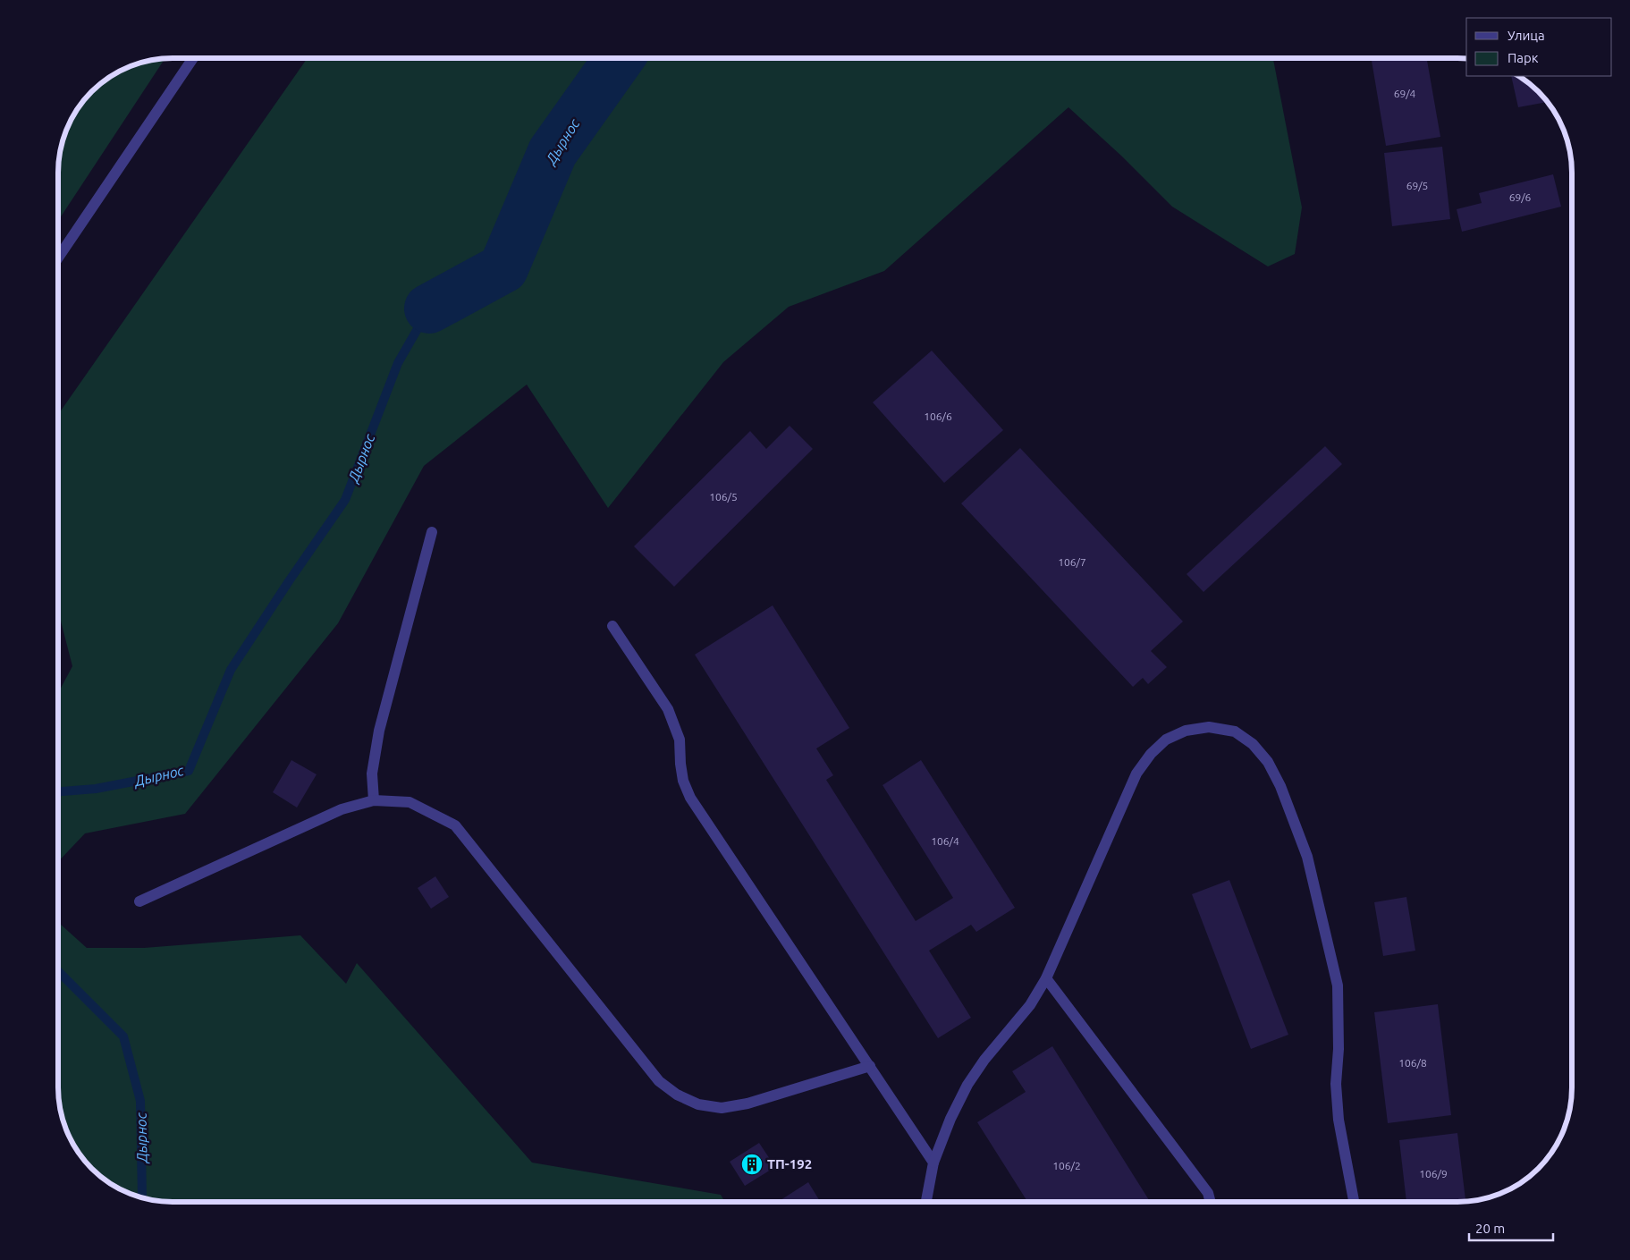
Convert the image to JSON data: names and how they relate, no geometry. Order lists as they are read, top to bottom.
{
  "water": ["Дырнос"],
  "places": {
    "building": ["ТП-192"]
  },
  "house_numbers": [
    "69/4",
    "69/5",
    "69/6",
    "106/6",
    "106/5",
    "106/7",
    "106/4",
    "106/8",
    "106/2",
    "106/9"
  ],
  "legend": ["Улица", "Парк"],
  "scale_bar": "20 m"
}
